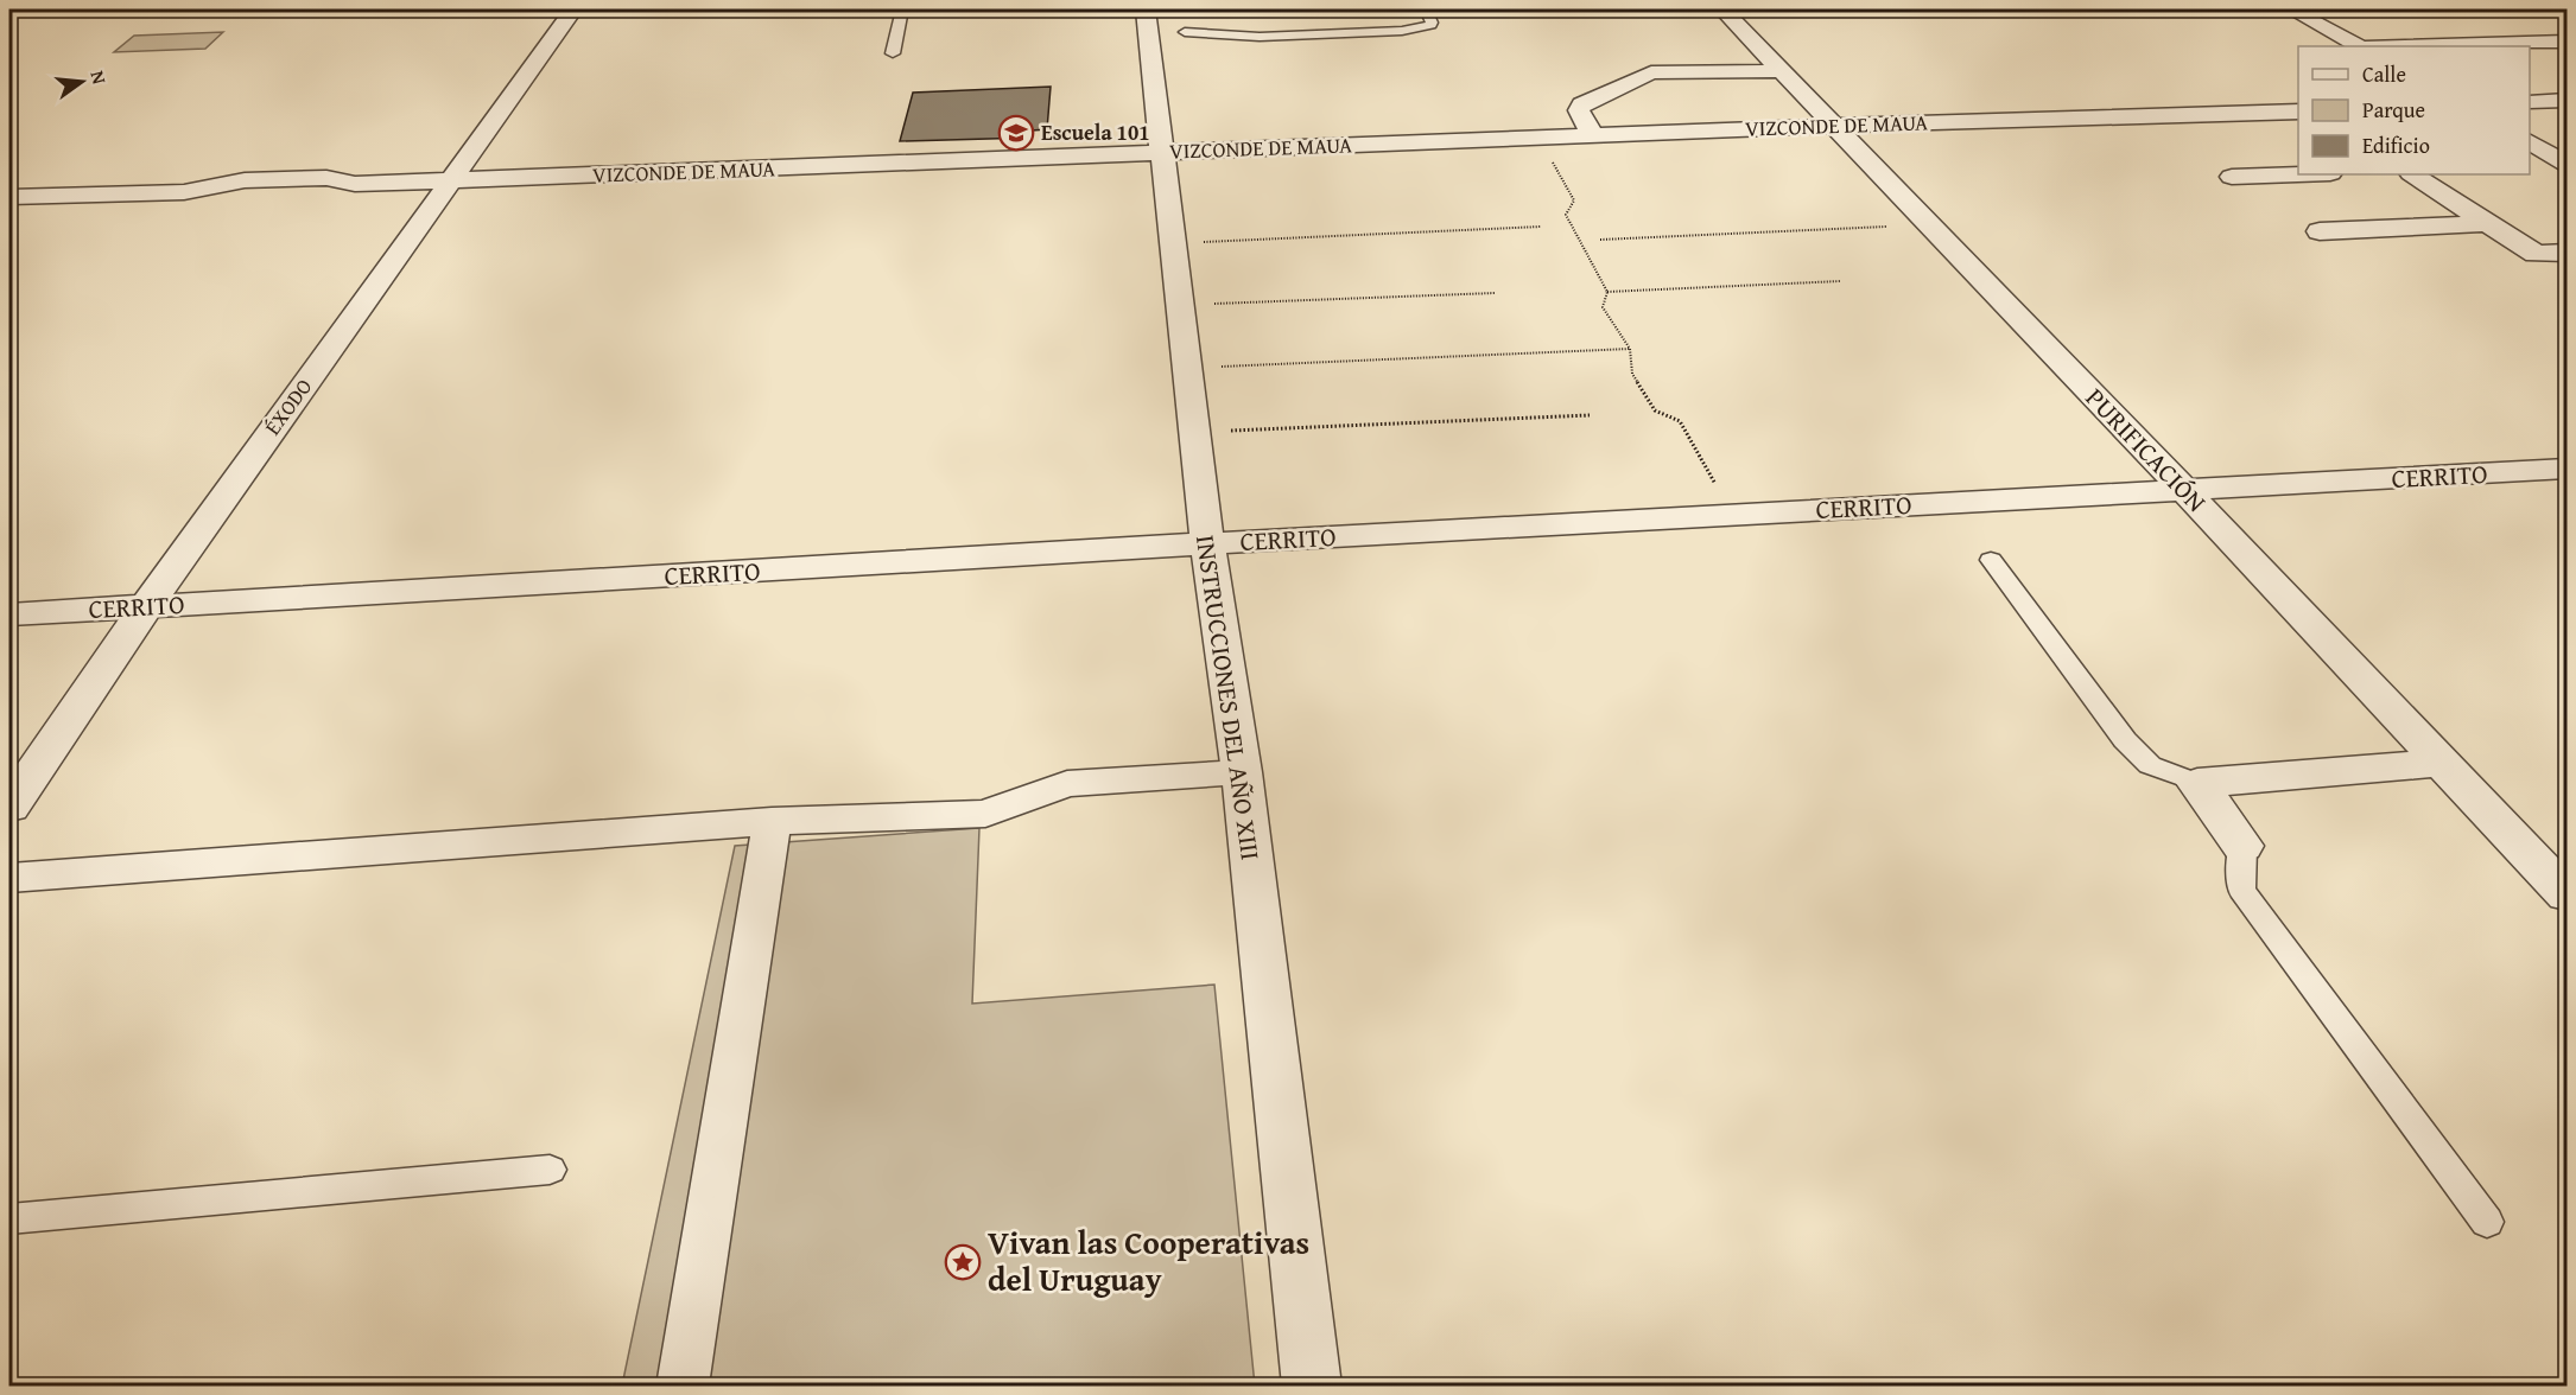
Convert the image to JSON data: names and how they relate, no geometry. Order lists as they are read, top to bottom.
{
  "streets": {
    "street": [
      "VIZCONDE DE MAUA",
      "ÉXODO",
      "PURIFICACIÓN",
      "CERRITO",
      "INSTRUCCIONES DEL AÑO XIII"
    ]
  },
  "crossings": [
    ["VIZCONDE DE MAUA", "ÉXODO"],
    ["VIZCONDE DE MAUA", "PURIFICACIÓN"],
    ["VIZCONDE DE MAUA", "INSTRUCCIONES DEL AÑO XIII"],
    ["ÉXODO", "CERRITO"],
    ["PURIFICACIÓN", "CERRITO"],
    ["CERRITO", "INSTRUCCIONES DEL AÑO XIII"]
  ],
  "places": {
    "school or university": ["Escuela 101"],
    "place": ["Vivan las Cooperativas del Uruguay"]
  },
  "legend": ["Calle", "Parque", "Edificio"],
  "north": "right"
}
